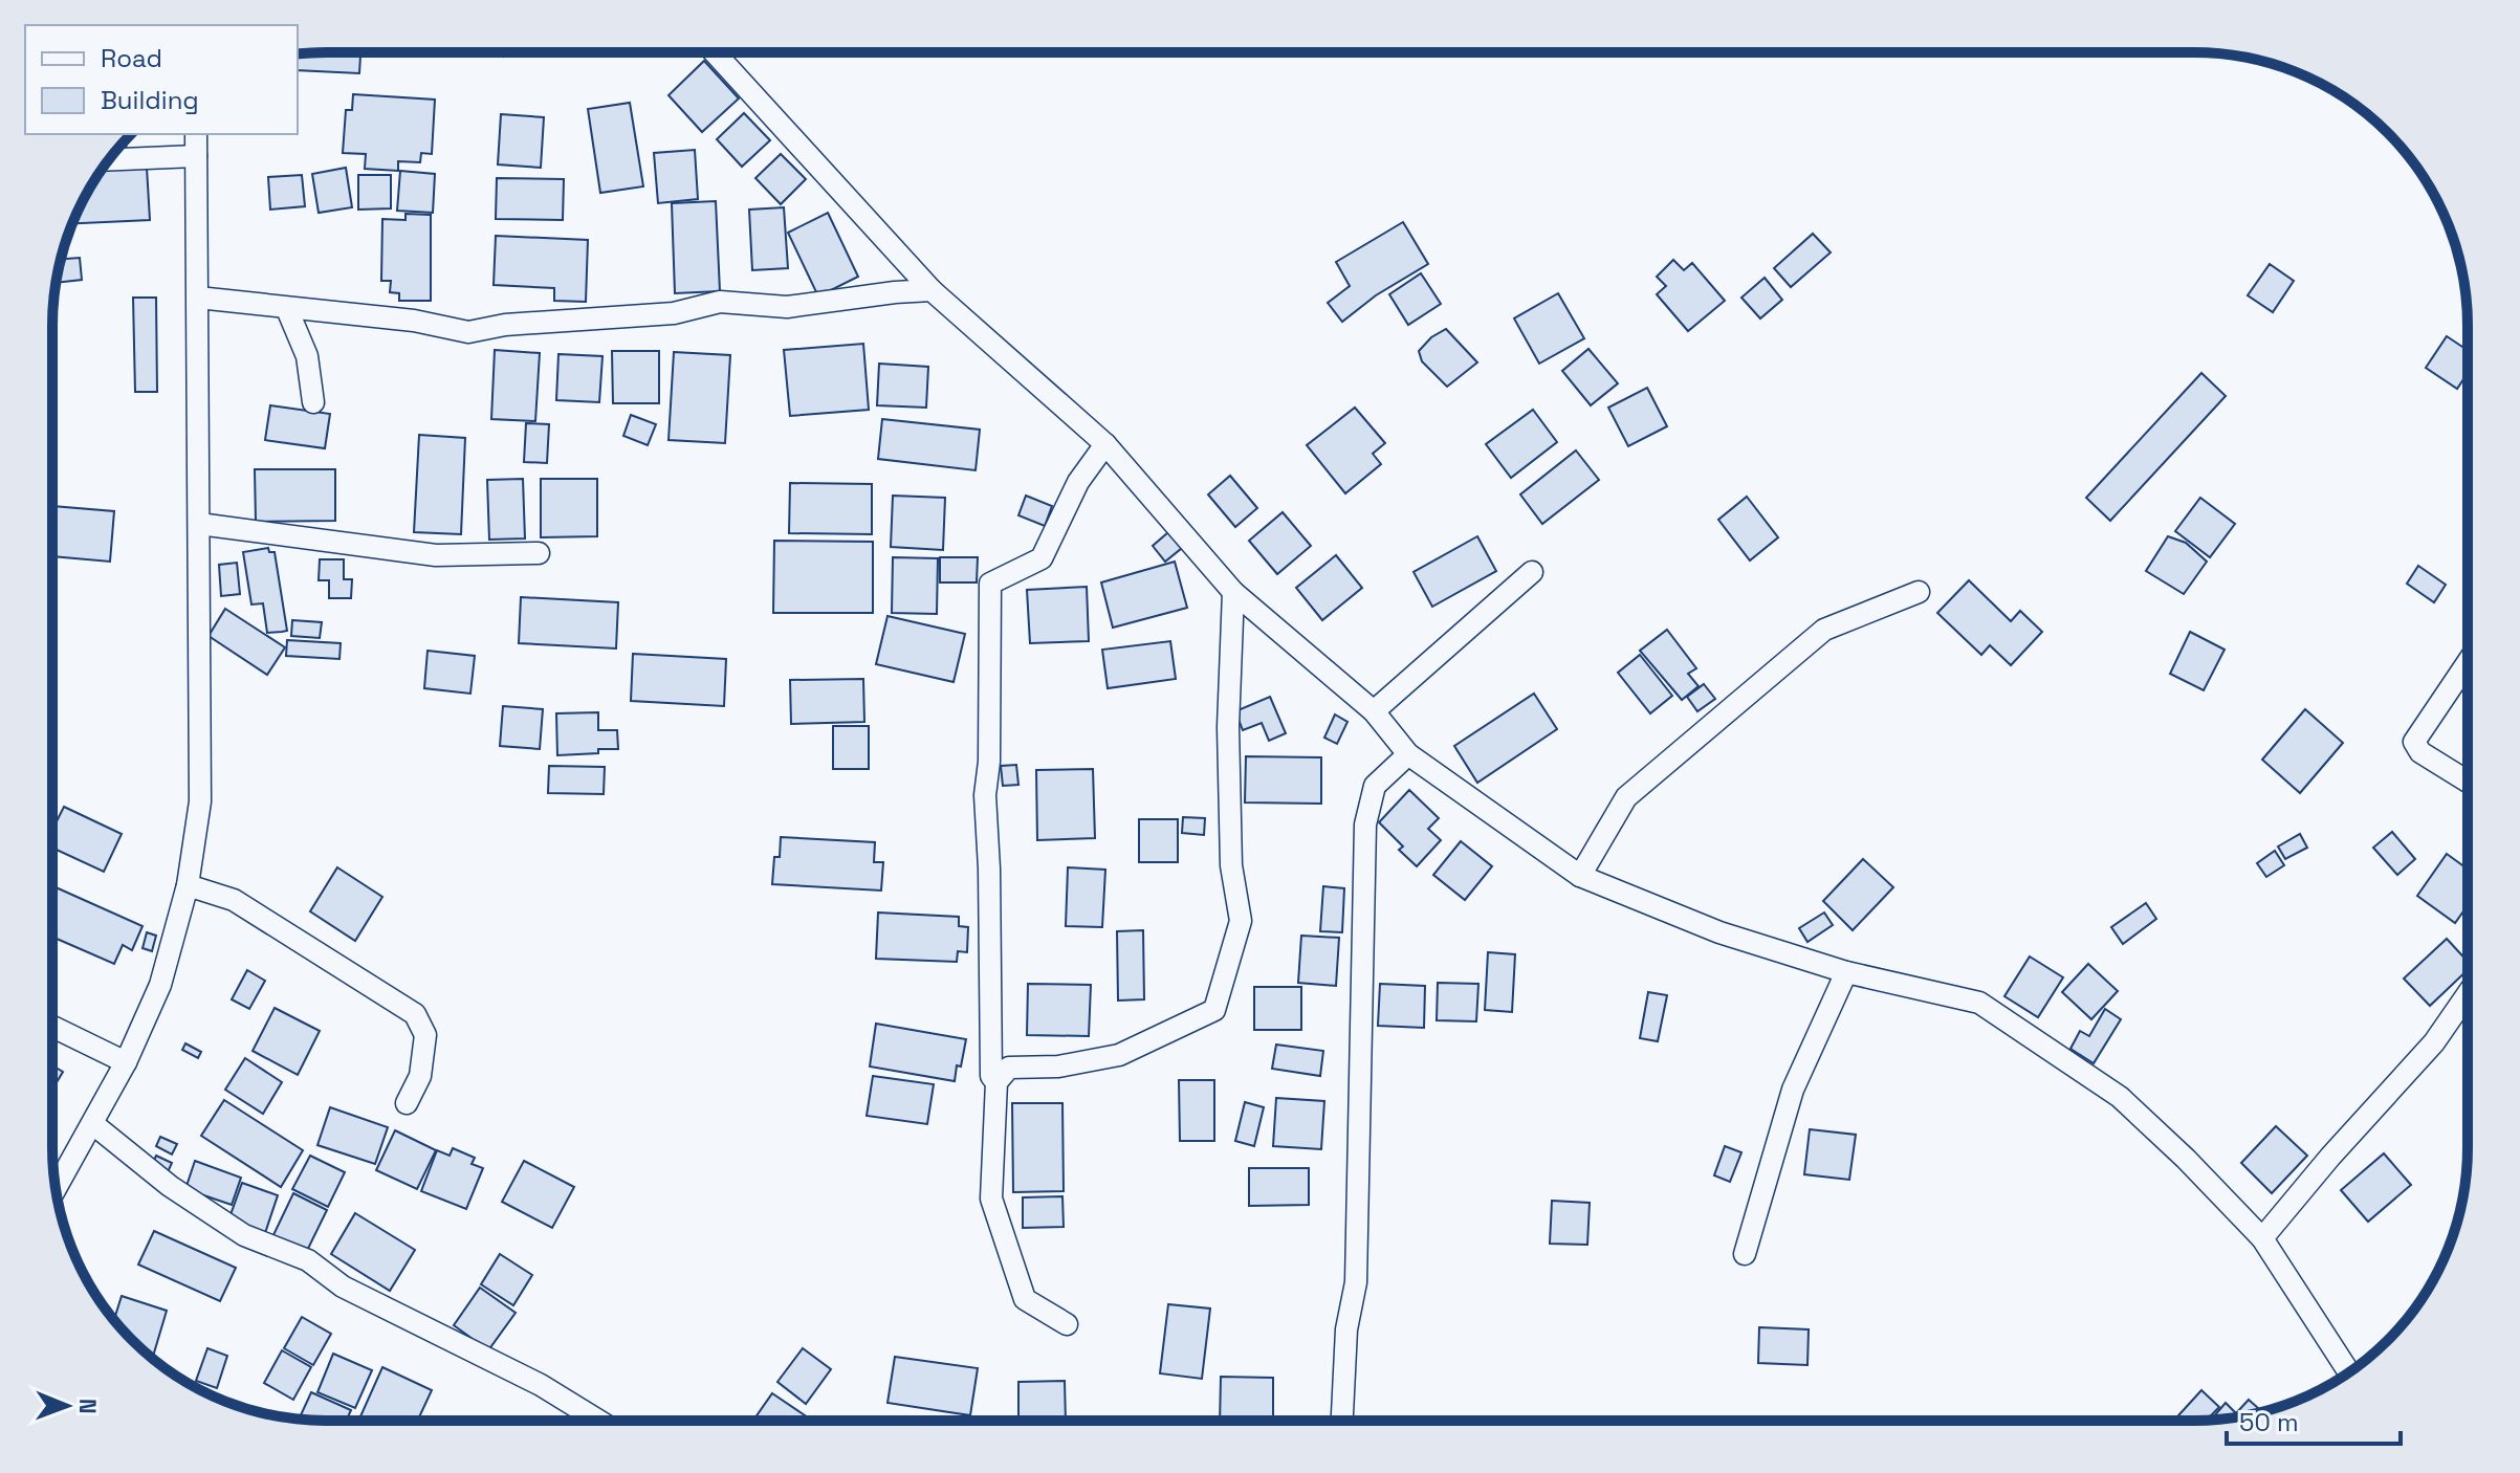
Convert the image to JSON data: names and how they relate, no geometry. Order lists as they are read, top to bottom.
{
  "legend": ["Road", "Building"],
  "scale_bar": "50 m",
  "north": "right"
}
